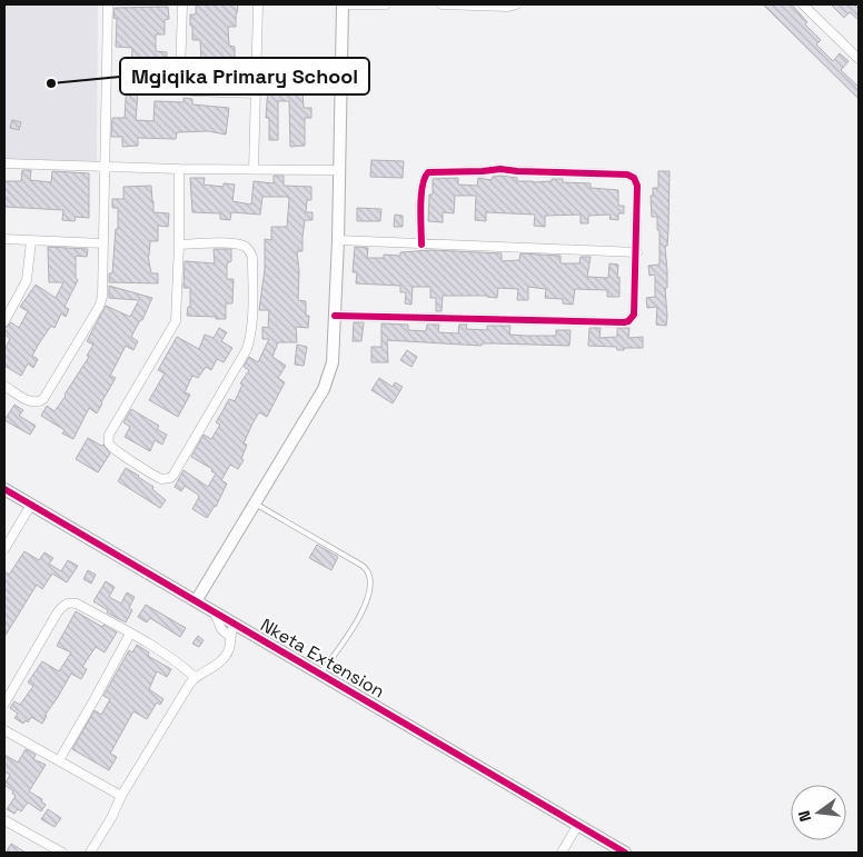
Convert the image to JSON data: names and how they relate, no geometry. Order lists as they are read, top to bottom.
{
  "streets": {
    "street": ["Nketa Extension"]
  },
  "places": ["Mgiqika Primary School"],
  "north": "left"
}
